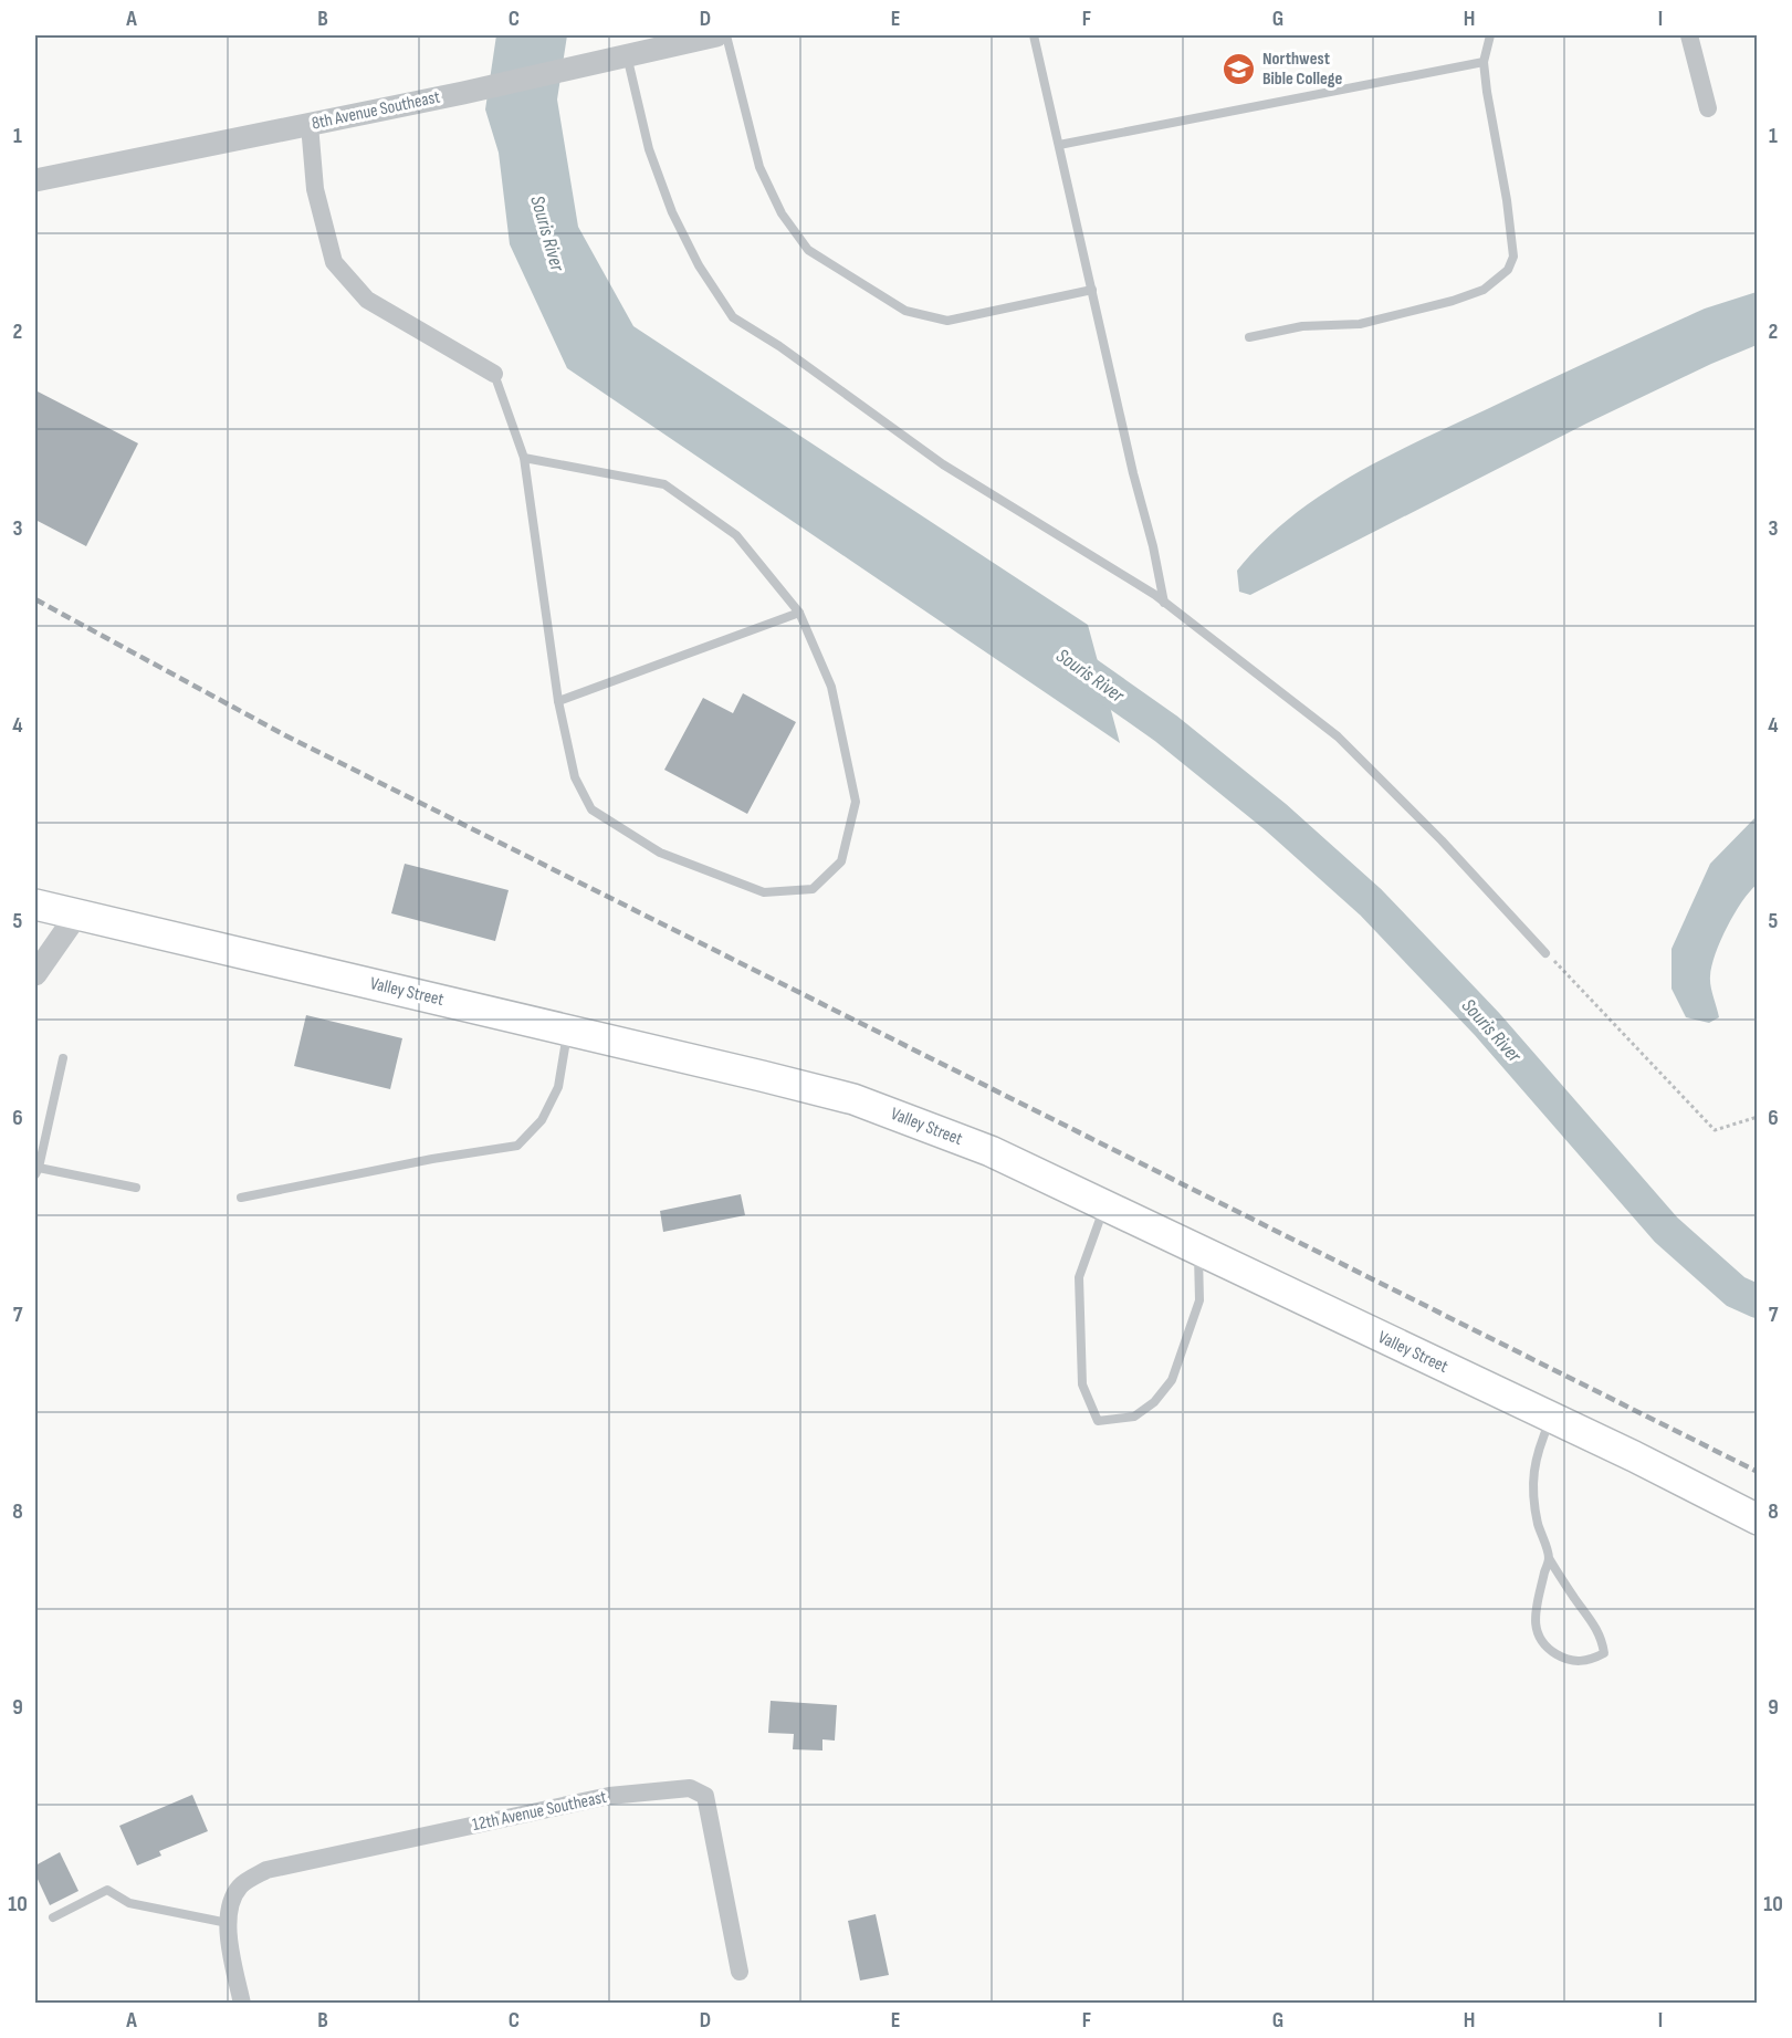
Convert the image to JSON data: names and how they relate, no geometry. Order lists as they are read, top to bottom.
{
  "streets": {
    "main road": ["Valley Street"],
    "street": ["8th Avenue Southeast", "12th Avenue Southeast"]
  },
  "water": ["Souris River"],
  "places": {
    "school or university": ["Northwest Bible College"]
  },
  "grid": {
    "columns": [
      "A",
      "B",
      "C",
      "D",
      "E",
      "F",
      "G",
      "H",
      "I"
    ],
    "rows": [
      "1",
      "2",
      "3",
      "4",
      "5",
      "6",
      "7",
      "8",
      "9",
      "10"
    ]
  }
}
